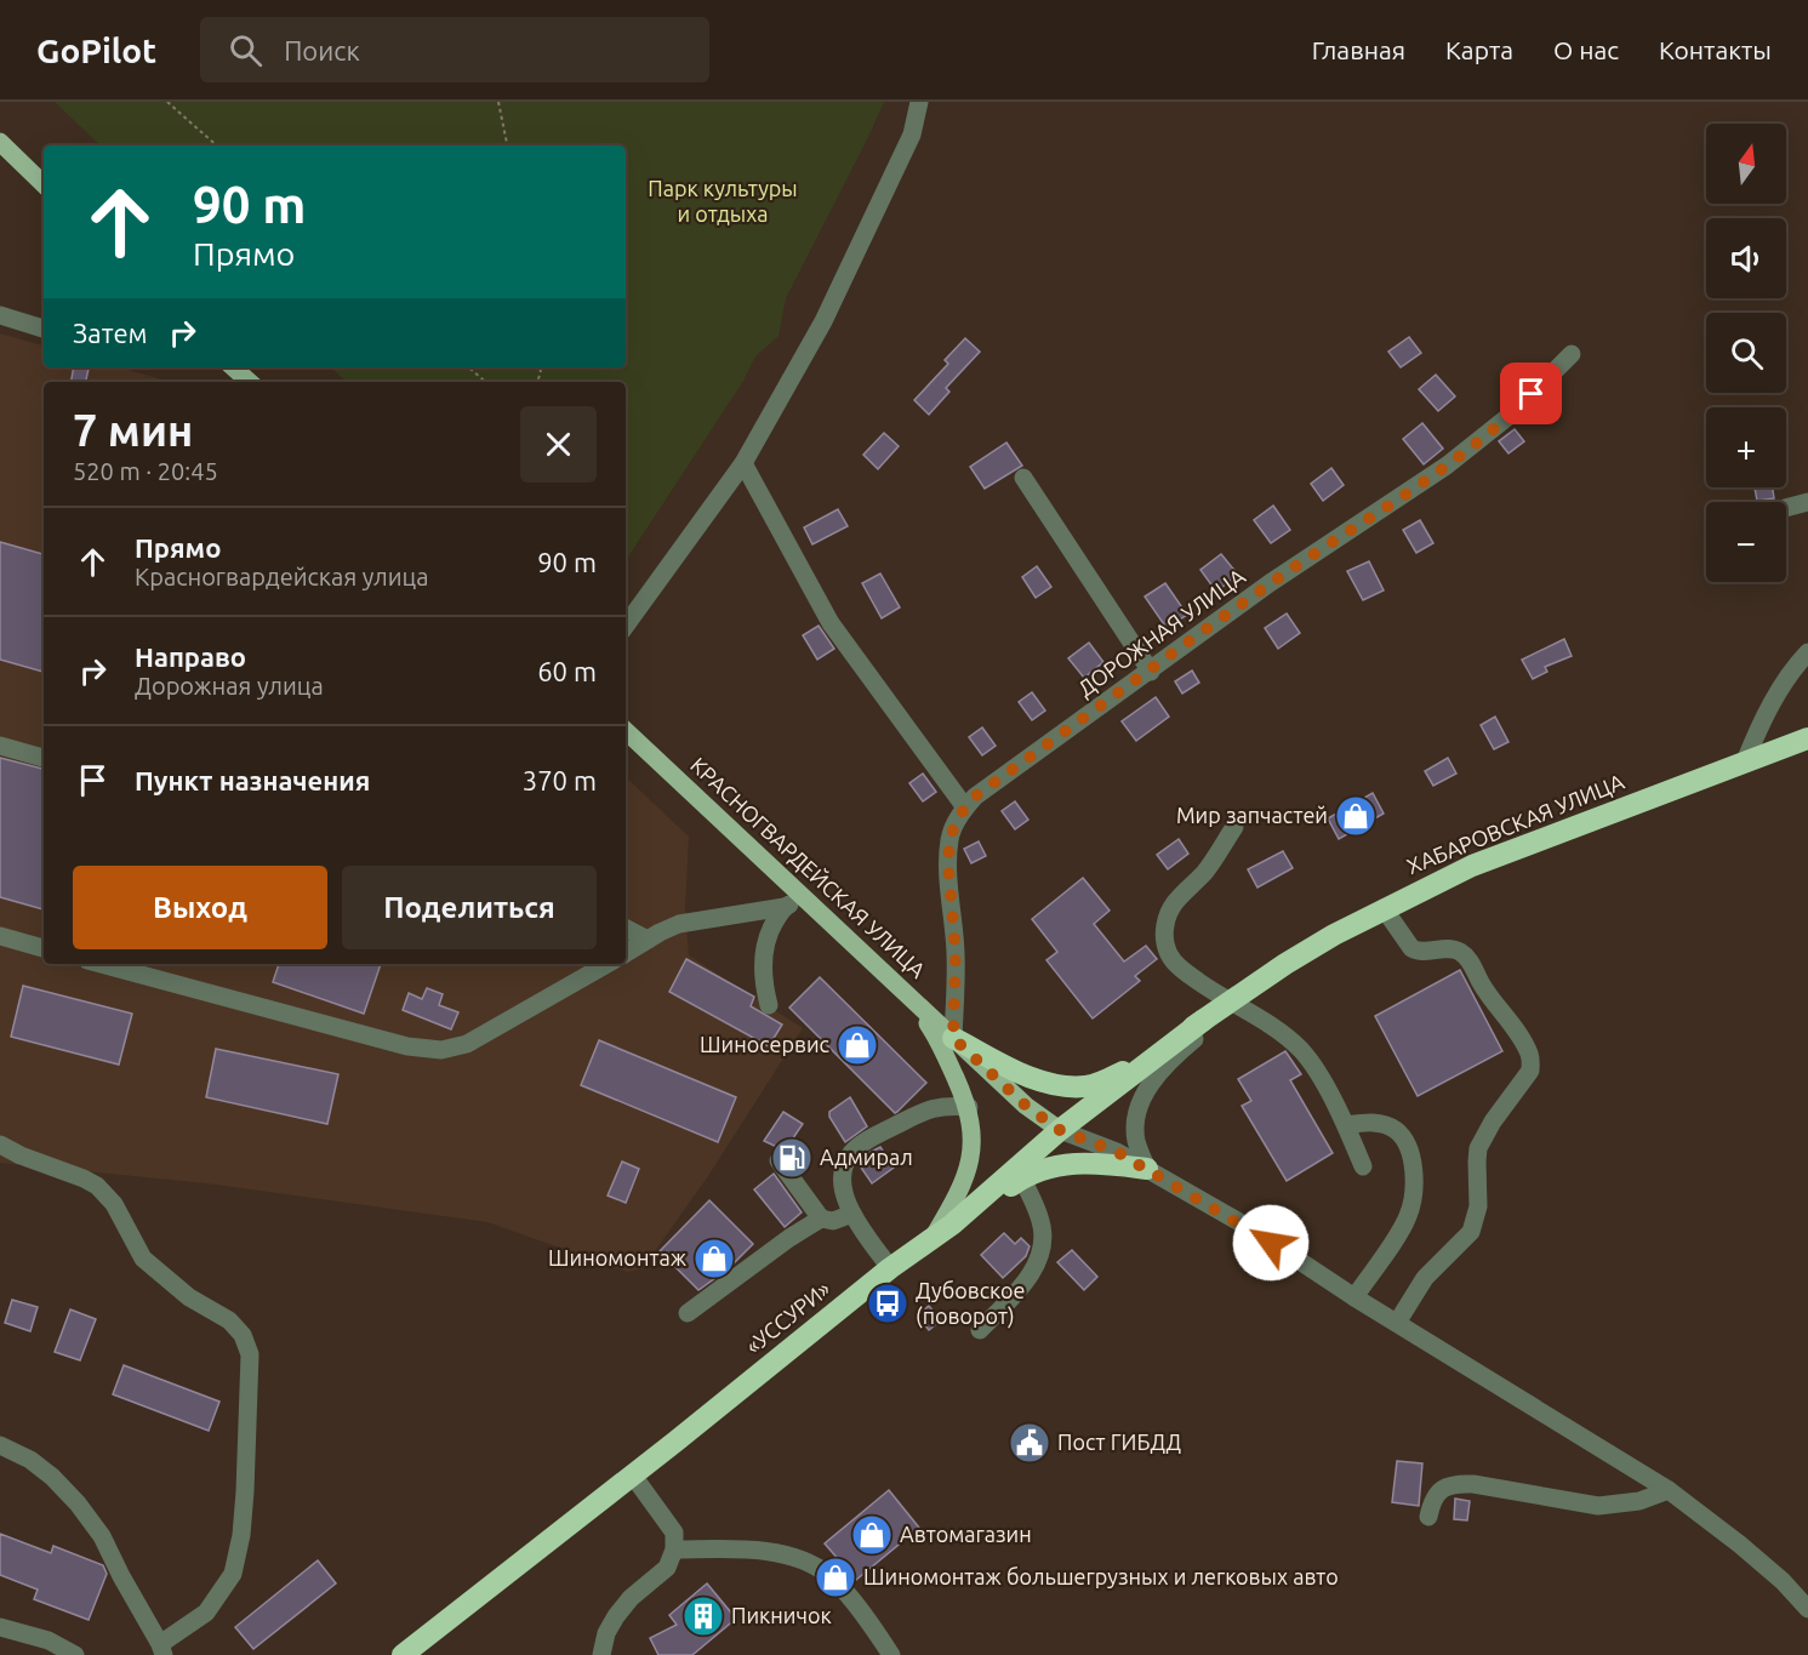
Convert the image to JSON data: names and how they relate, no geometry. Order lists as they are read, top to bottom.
{
  "streets": {
    "highway": ["ХАБАРОВСКАЯ УЛИЦА", "«УССУРИ»"],
    "main road": ["КРАСНОГВАРДЕЙСКАЯ УЛИЦА"],
    "street": ["ДОРОЖНАЯ УЛИЦА"]
  },
  "crossings": [
    ["ДОРОЖНАЯ УЛИЦА", "КРАСНОГВАРДЕЙСКАЯ УЛИЦА"],
    ["ХАБАРОВСКАЯ УЛИЦА", "«УССУРИ»"],
    ["КРАСНОГВАРДЕЙСКАЯ УЛИЦА", "«УССУРИ»"]
  ],
  "parks": ["Парк культуры и отдыха"],
  "places": {
    "shop": [
      "Мир запчастей",
      "Шиносервис",
      "Шиномонтаж",
      "Автомагазин",
      "Шиномонтаж большегрузных и легковых авто"
    ],
    "fuel station": ["Адмирал"],
    "bus stop": ["Дубовское (поворот)"],
    "public building": ["Пост ГИБДД"],
    "building": ["Пикничок"]
  },
  "north": "top",
  "page": {
    "header": "GoPilot",
    "search": "Поиск",
    "nav": [
      "Главная",
      "Карта",
      "О нас",
      "Контакты"
    ],
    "map_buttons": ["+", "−"],
    "turn": ["90 m", "Прямо"],
    "then": "Затем",
    "heading": ["7 мин", "520 m · 20:45"],
    "list": [
      {
        "name": "Прямо",
        "note": "Красногвардейская улица",
        "value": "90 m"
      },
      {
        "name": "Направо",
        "note": "Дорожная улица",
        "value": "60 m"
      },
      {
        "name": "Пункт назначения",
        "value": "370 m"
      }
    ],
    "buttons": ["Выход", "Поделиться"]
  }
}
